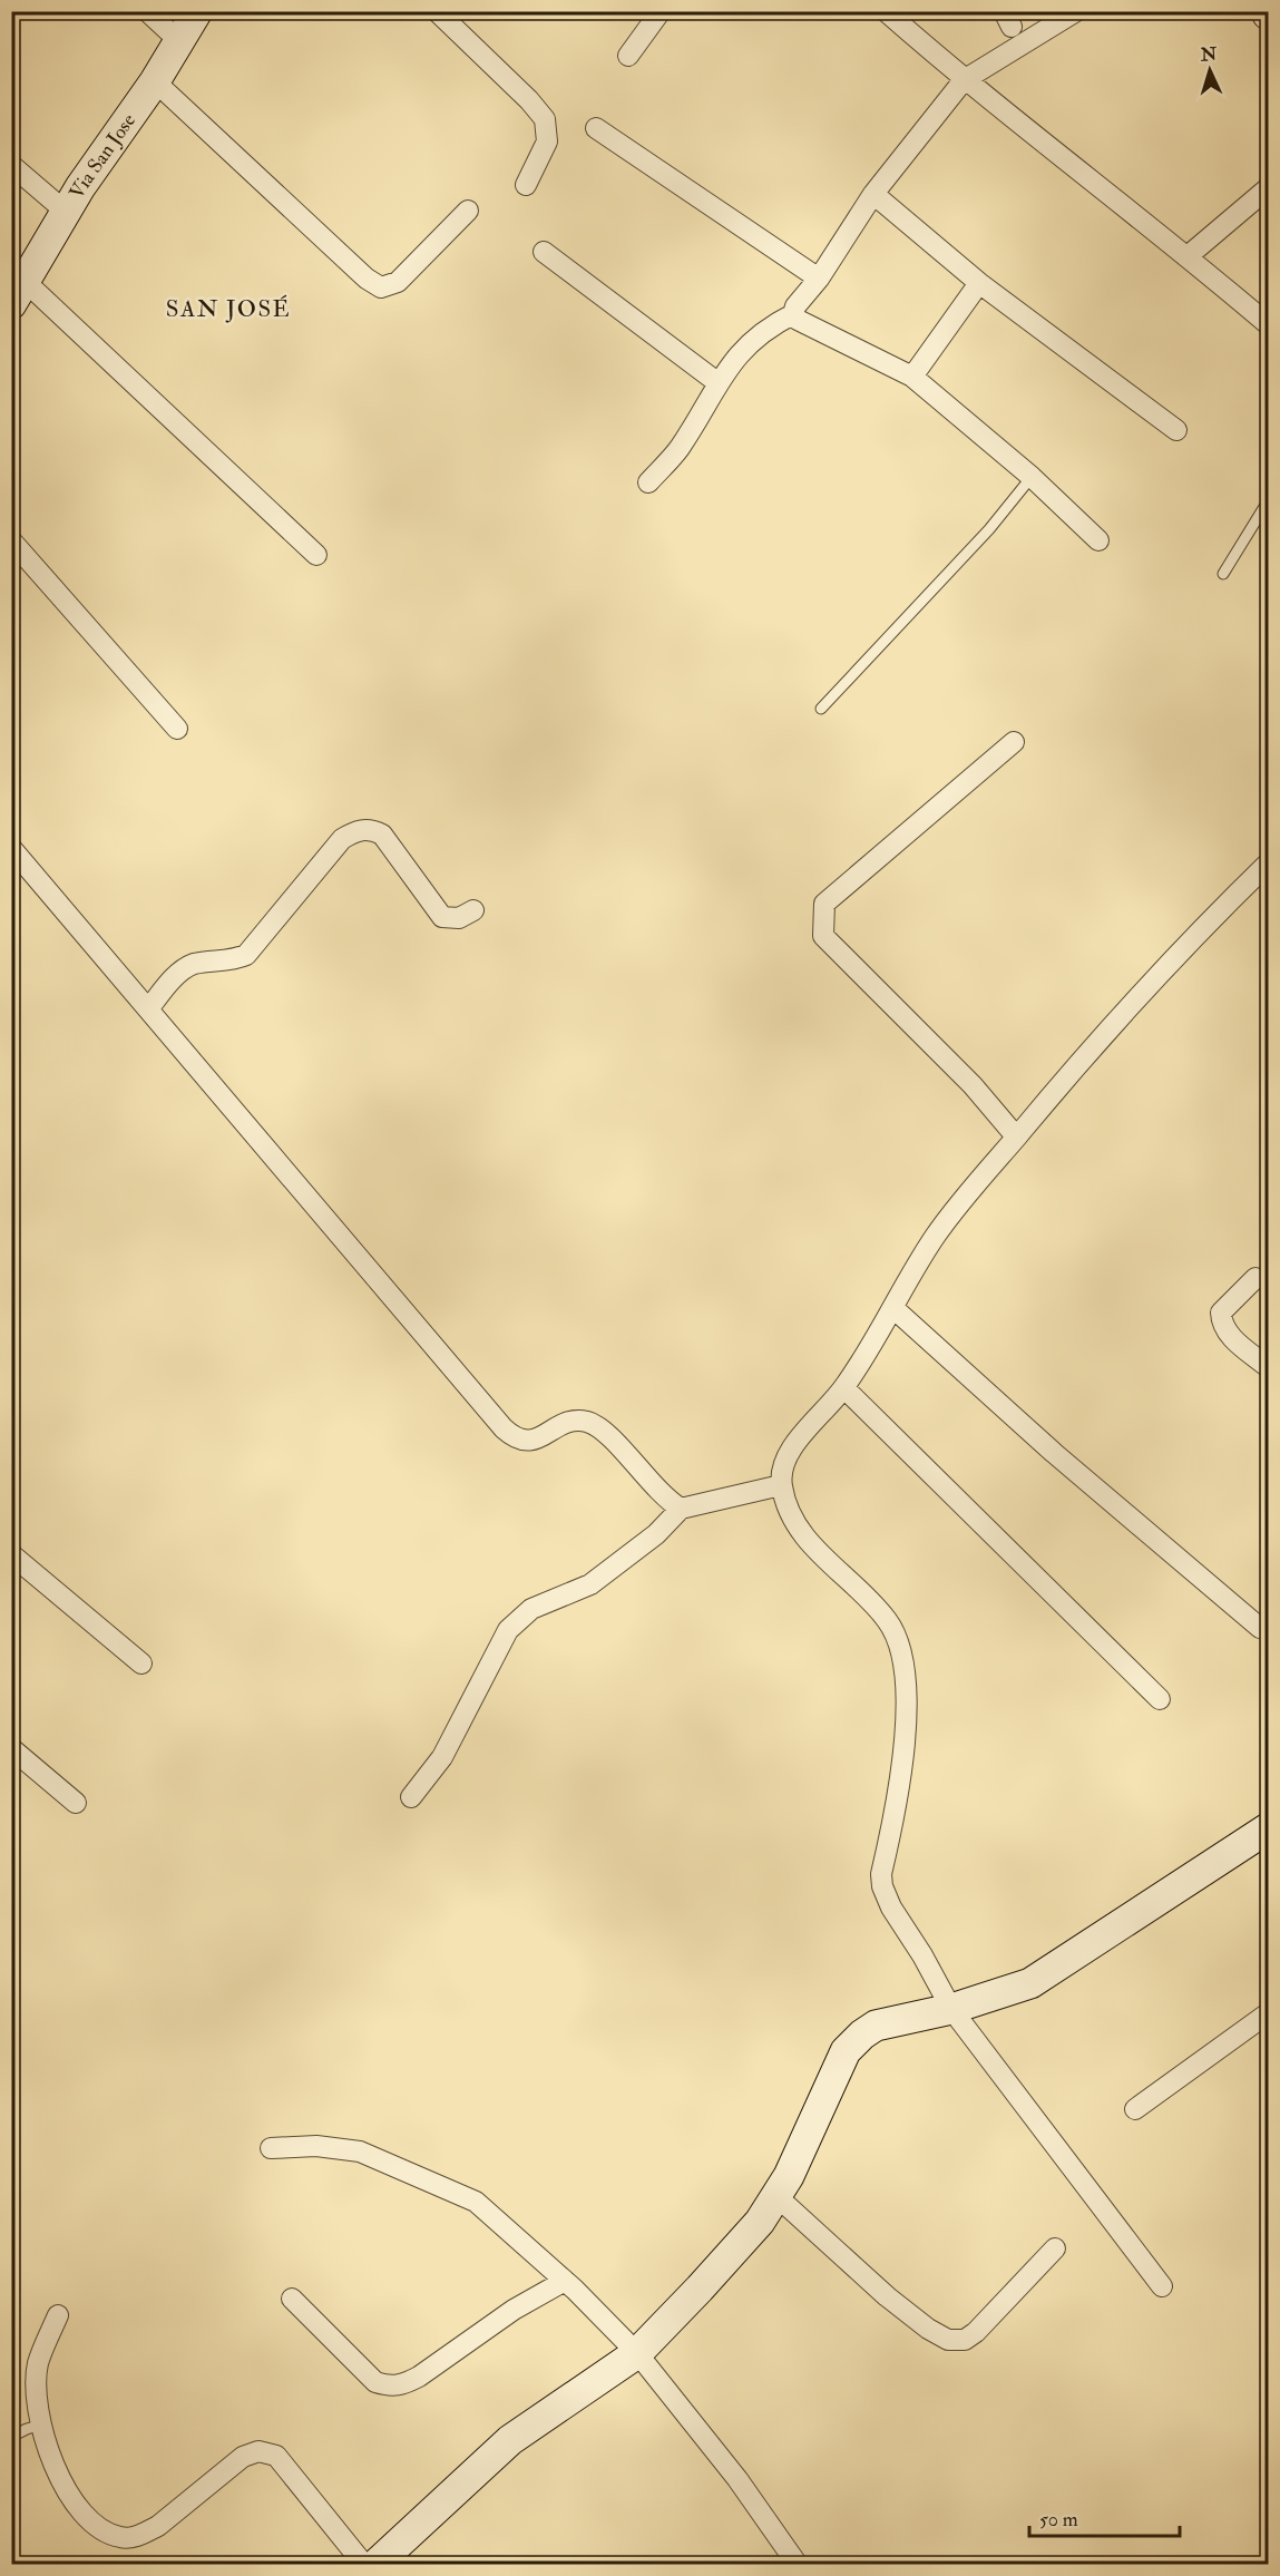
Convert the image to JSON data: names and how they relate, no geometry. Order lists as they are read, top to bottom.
{
  "streets": {
    "street": ["Via San Jose"]
  },
  "districts": ["SAN JOSÉ"],
  "scale_bar": "50 m",
  "north": "top"
}
